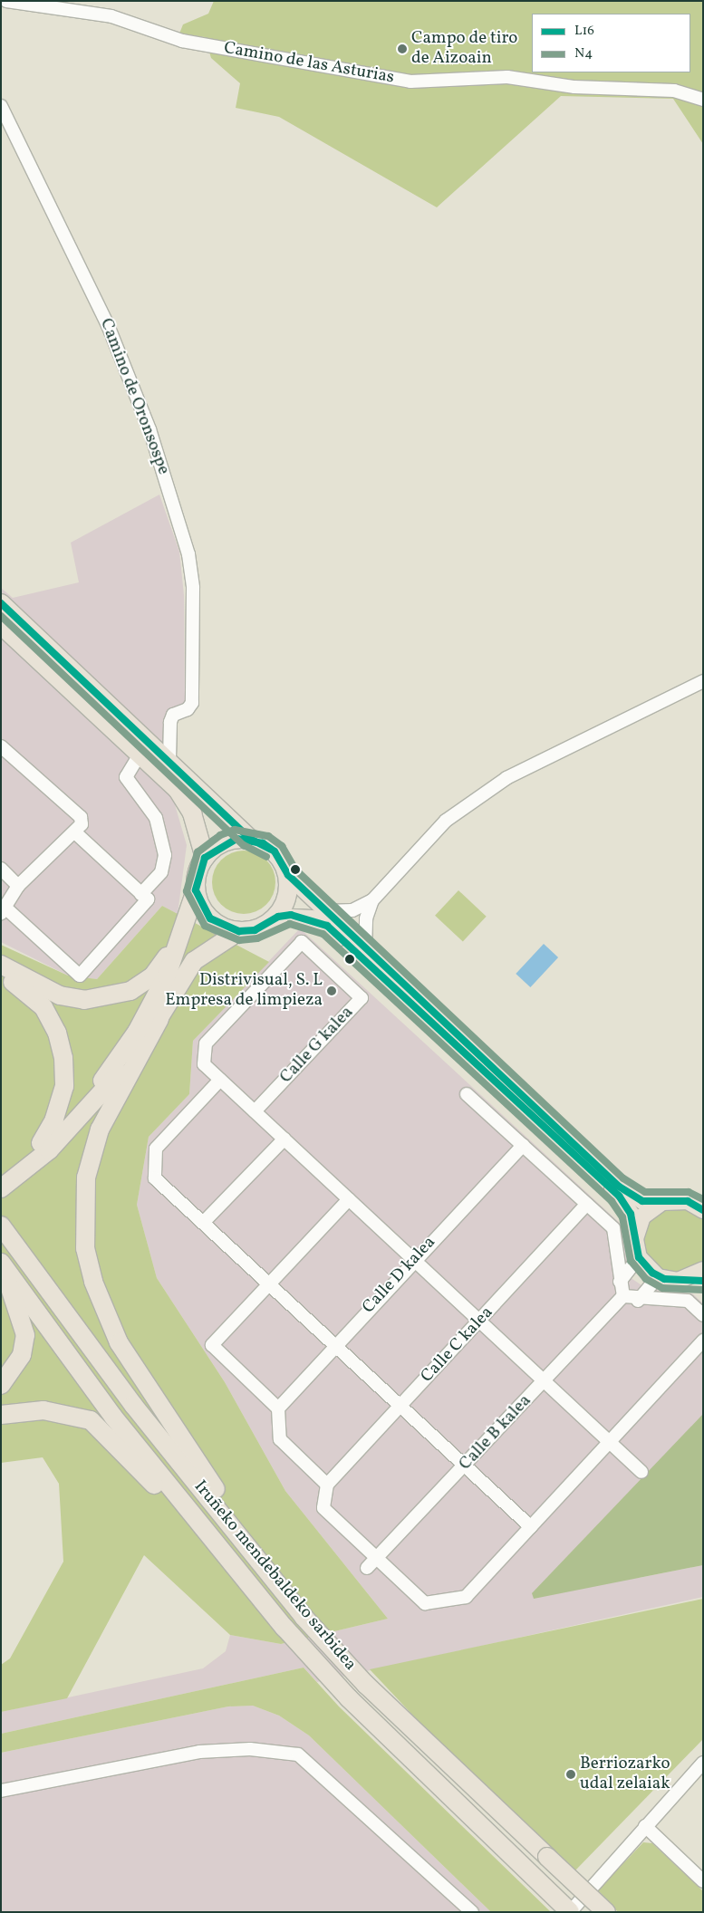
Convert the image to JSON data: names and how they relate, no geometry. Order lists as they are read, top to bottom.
{
  "streets": {
    "highway": ["Iruñeko mendebaldeko sarbidea"],
    "street": [
      "Camino de las Asturias",
      "Camino de Oronsospe",
      "Calle G kalea",
      "Calle D kalea",
      "Calle C kalea",
      "Calle B kalea"
    ]
  },
  "places": ["Campo de tiro de Aizoain", "Distrivisual, S. L Empresa de limpieza", "Berriozarko udal zelaiak"],
  "lines": ["transit line L16", "transit line N4"],
  "legend": ["L16", "N4"]
}
